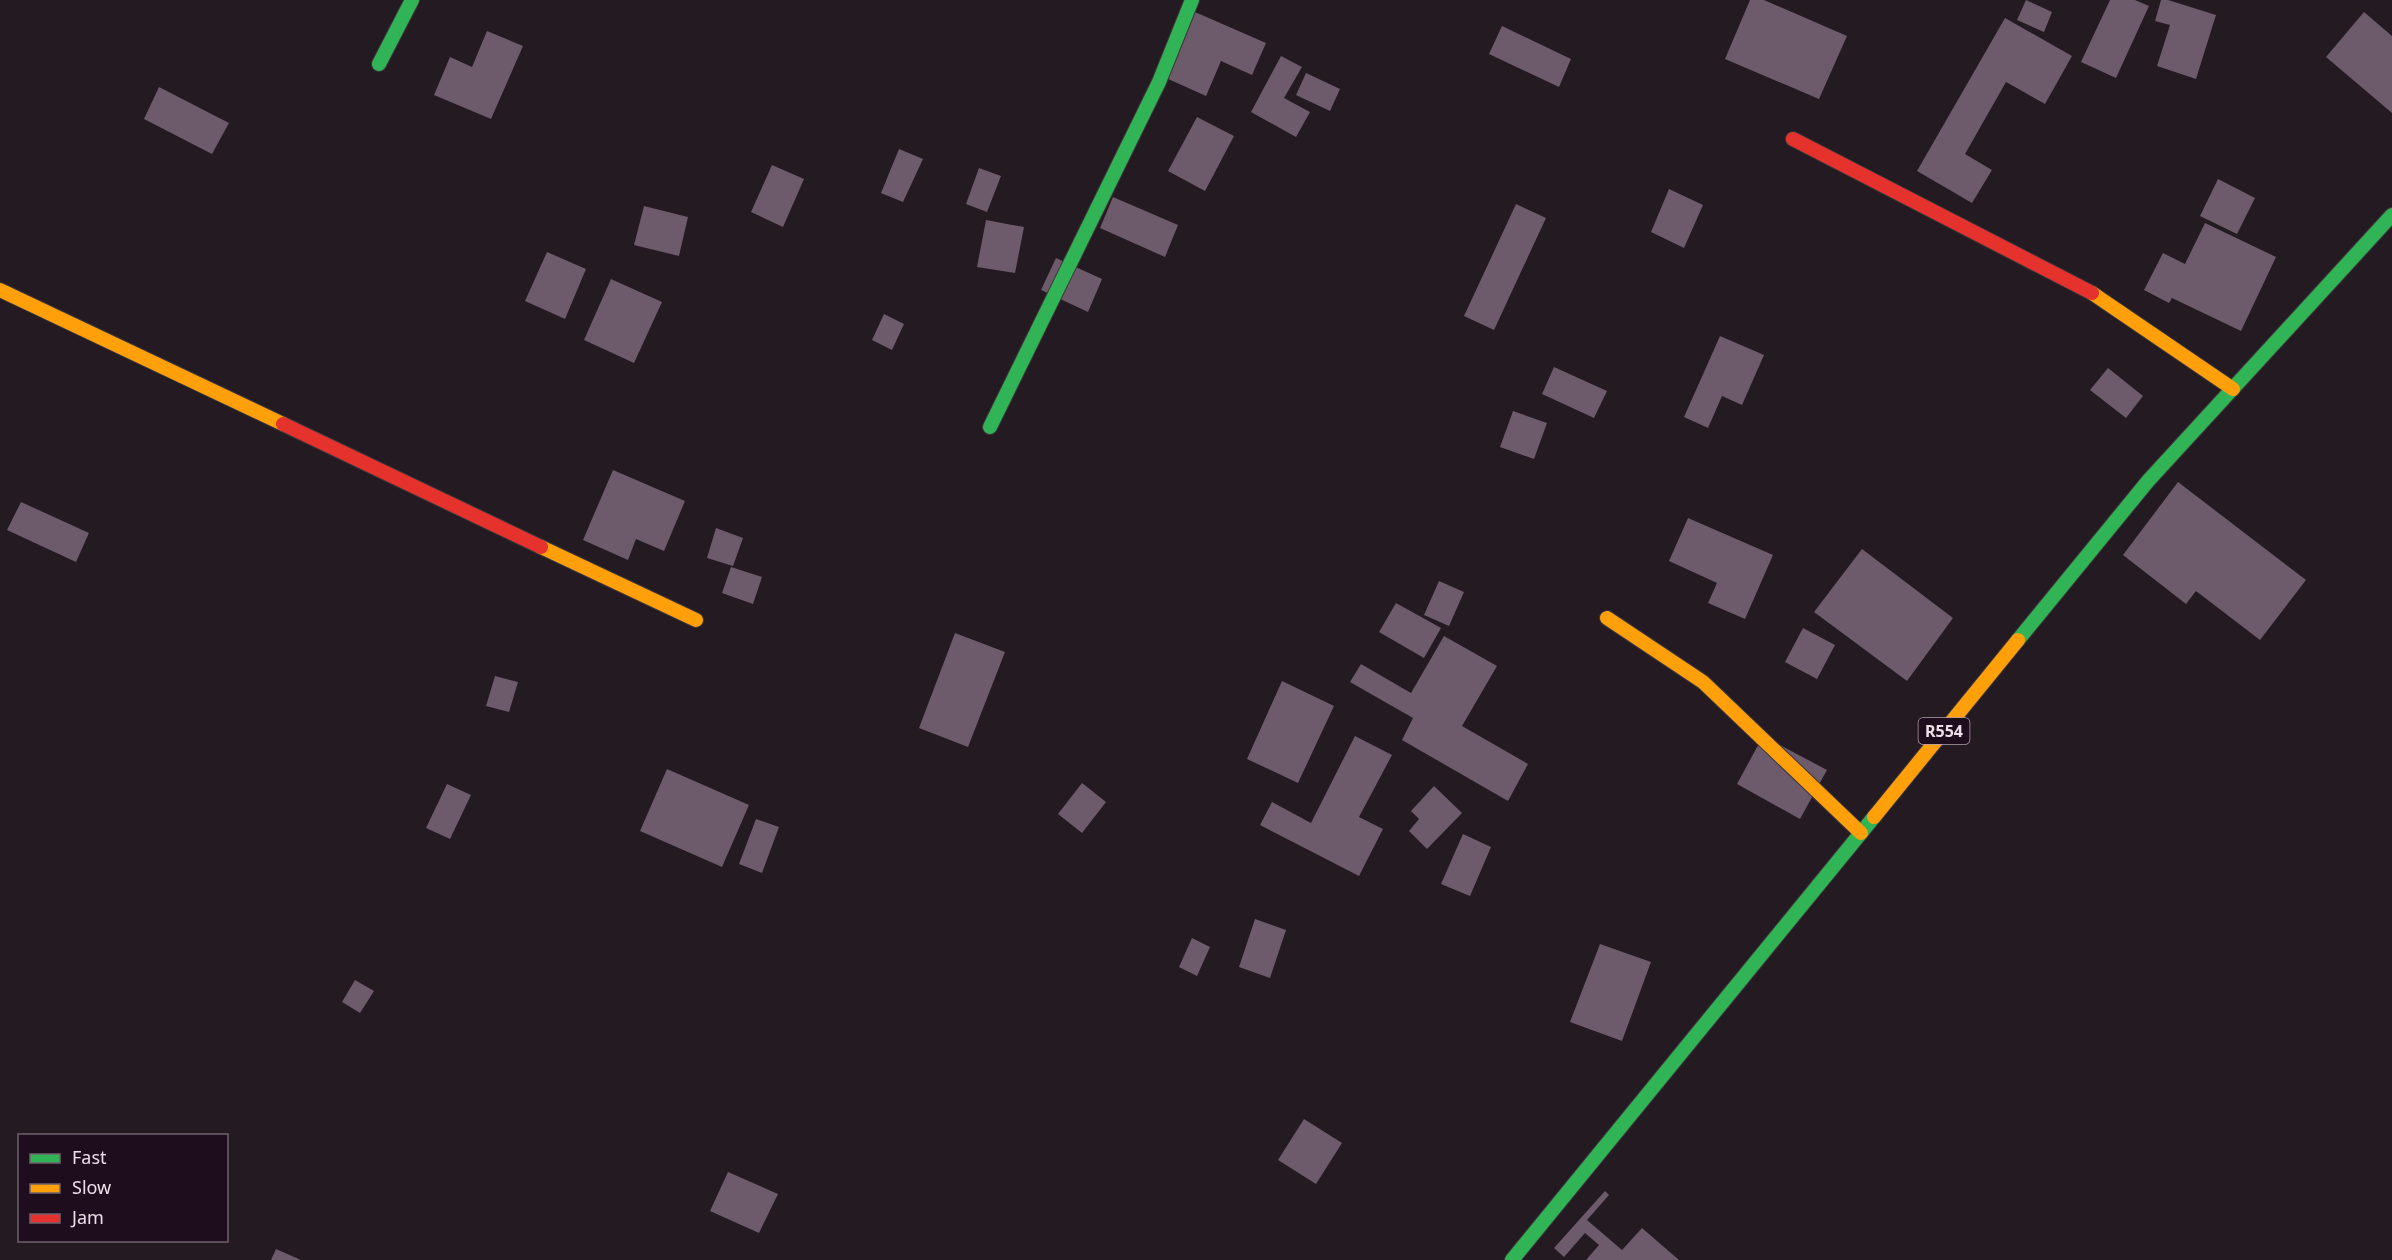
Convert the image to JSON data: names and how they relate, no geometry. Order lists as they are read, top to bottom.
{
  "streets": {
    "street": ["R554"]
  },
  "legend": ["Fast", "Slow", "Jam"]
}
